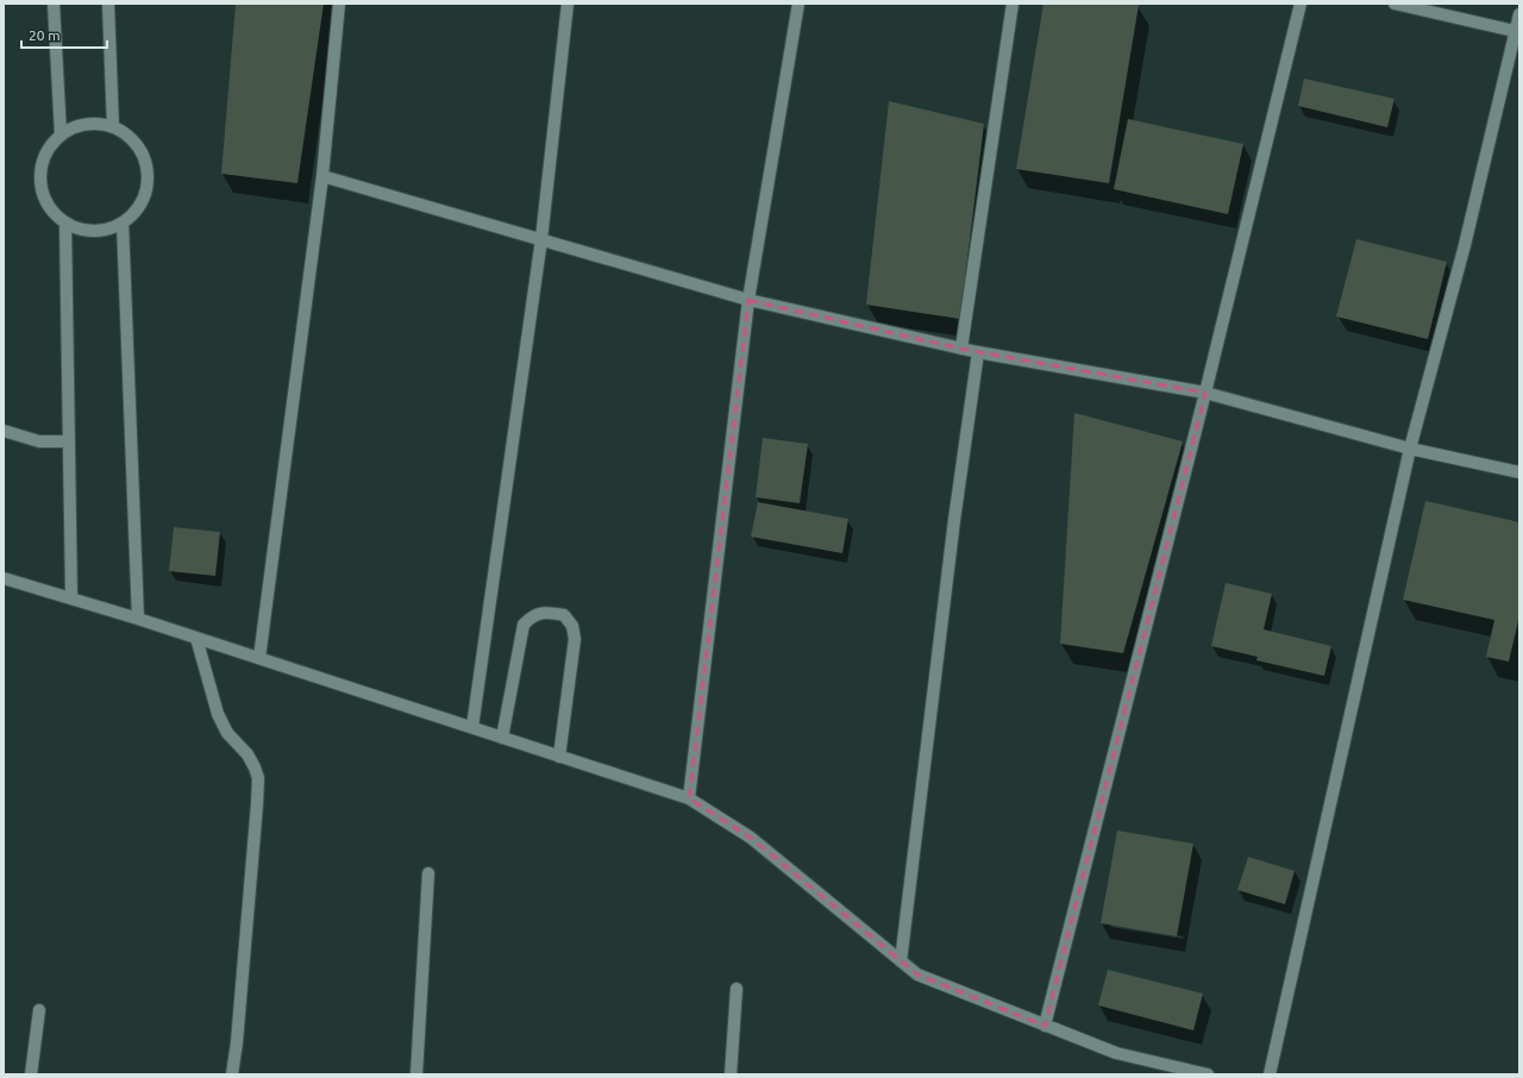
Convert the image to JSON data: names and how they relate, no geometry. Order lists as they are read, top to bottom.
{
  "scale_bar": "20 m"
}
